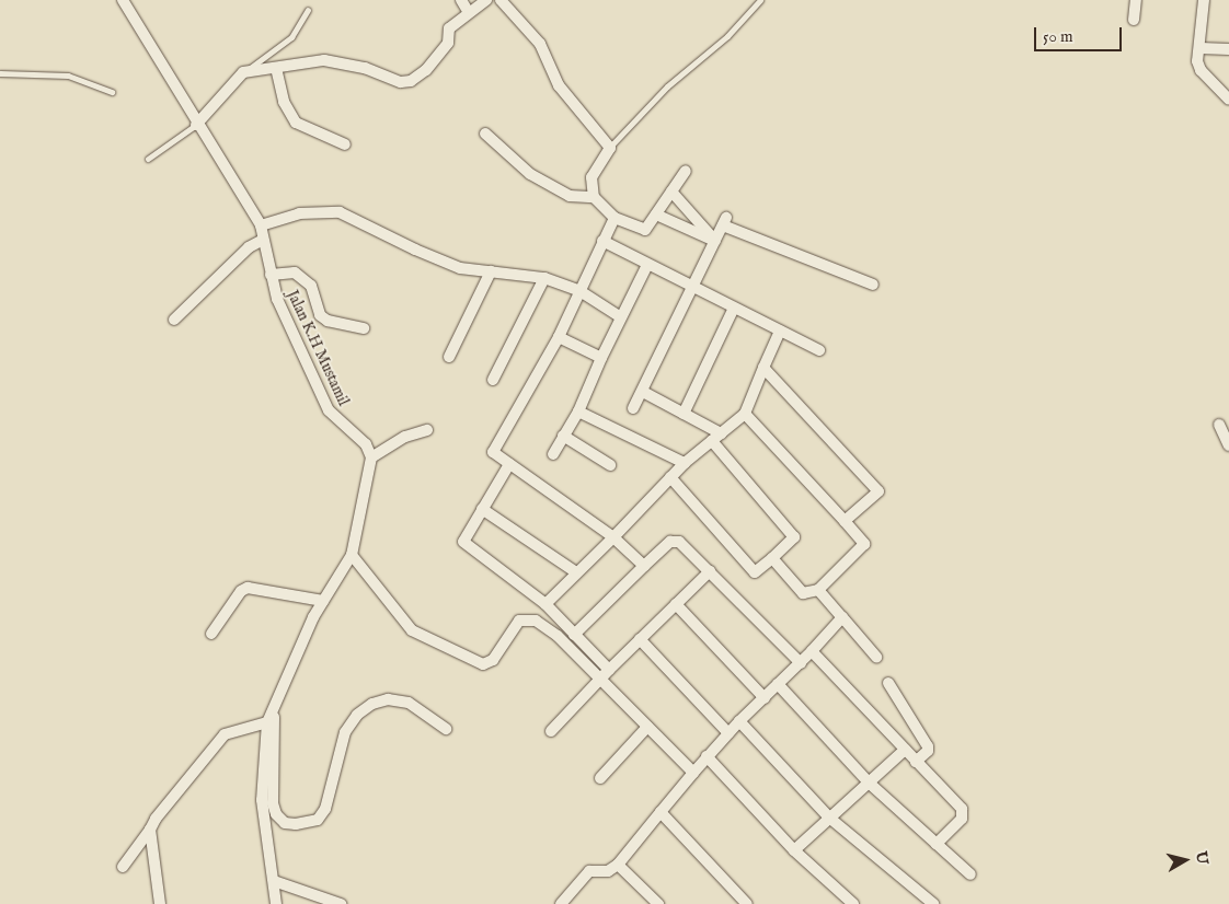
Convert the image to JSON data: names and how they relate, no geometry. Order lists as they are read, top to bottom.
{
  "streets": {
    "street": ["Jalan K.H Mustamil"]
  },
  "scale_bar": "50 m",
  "north": "right"
}
